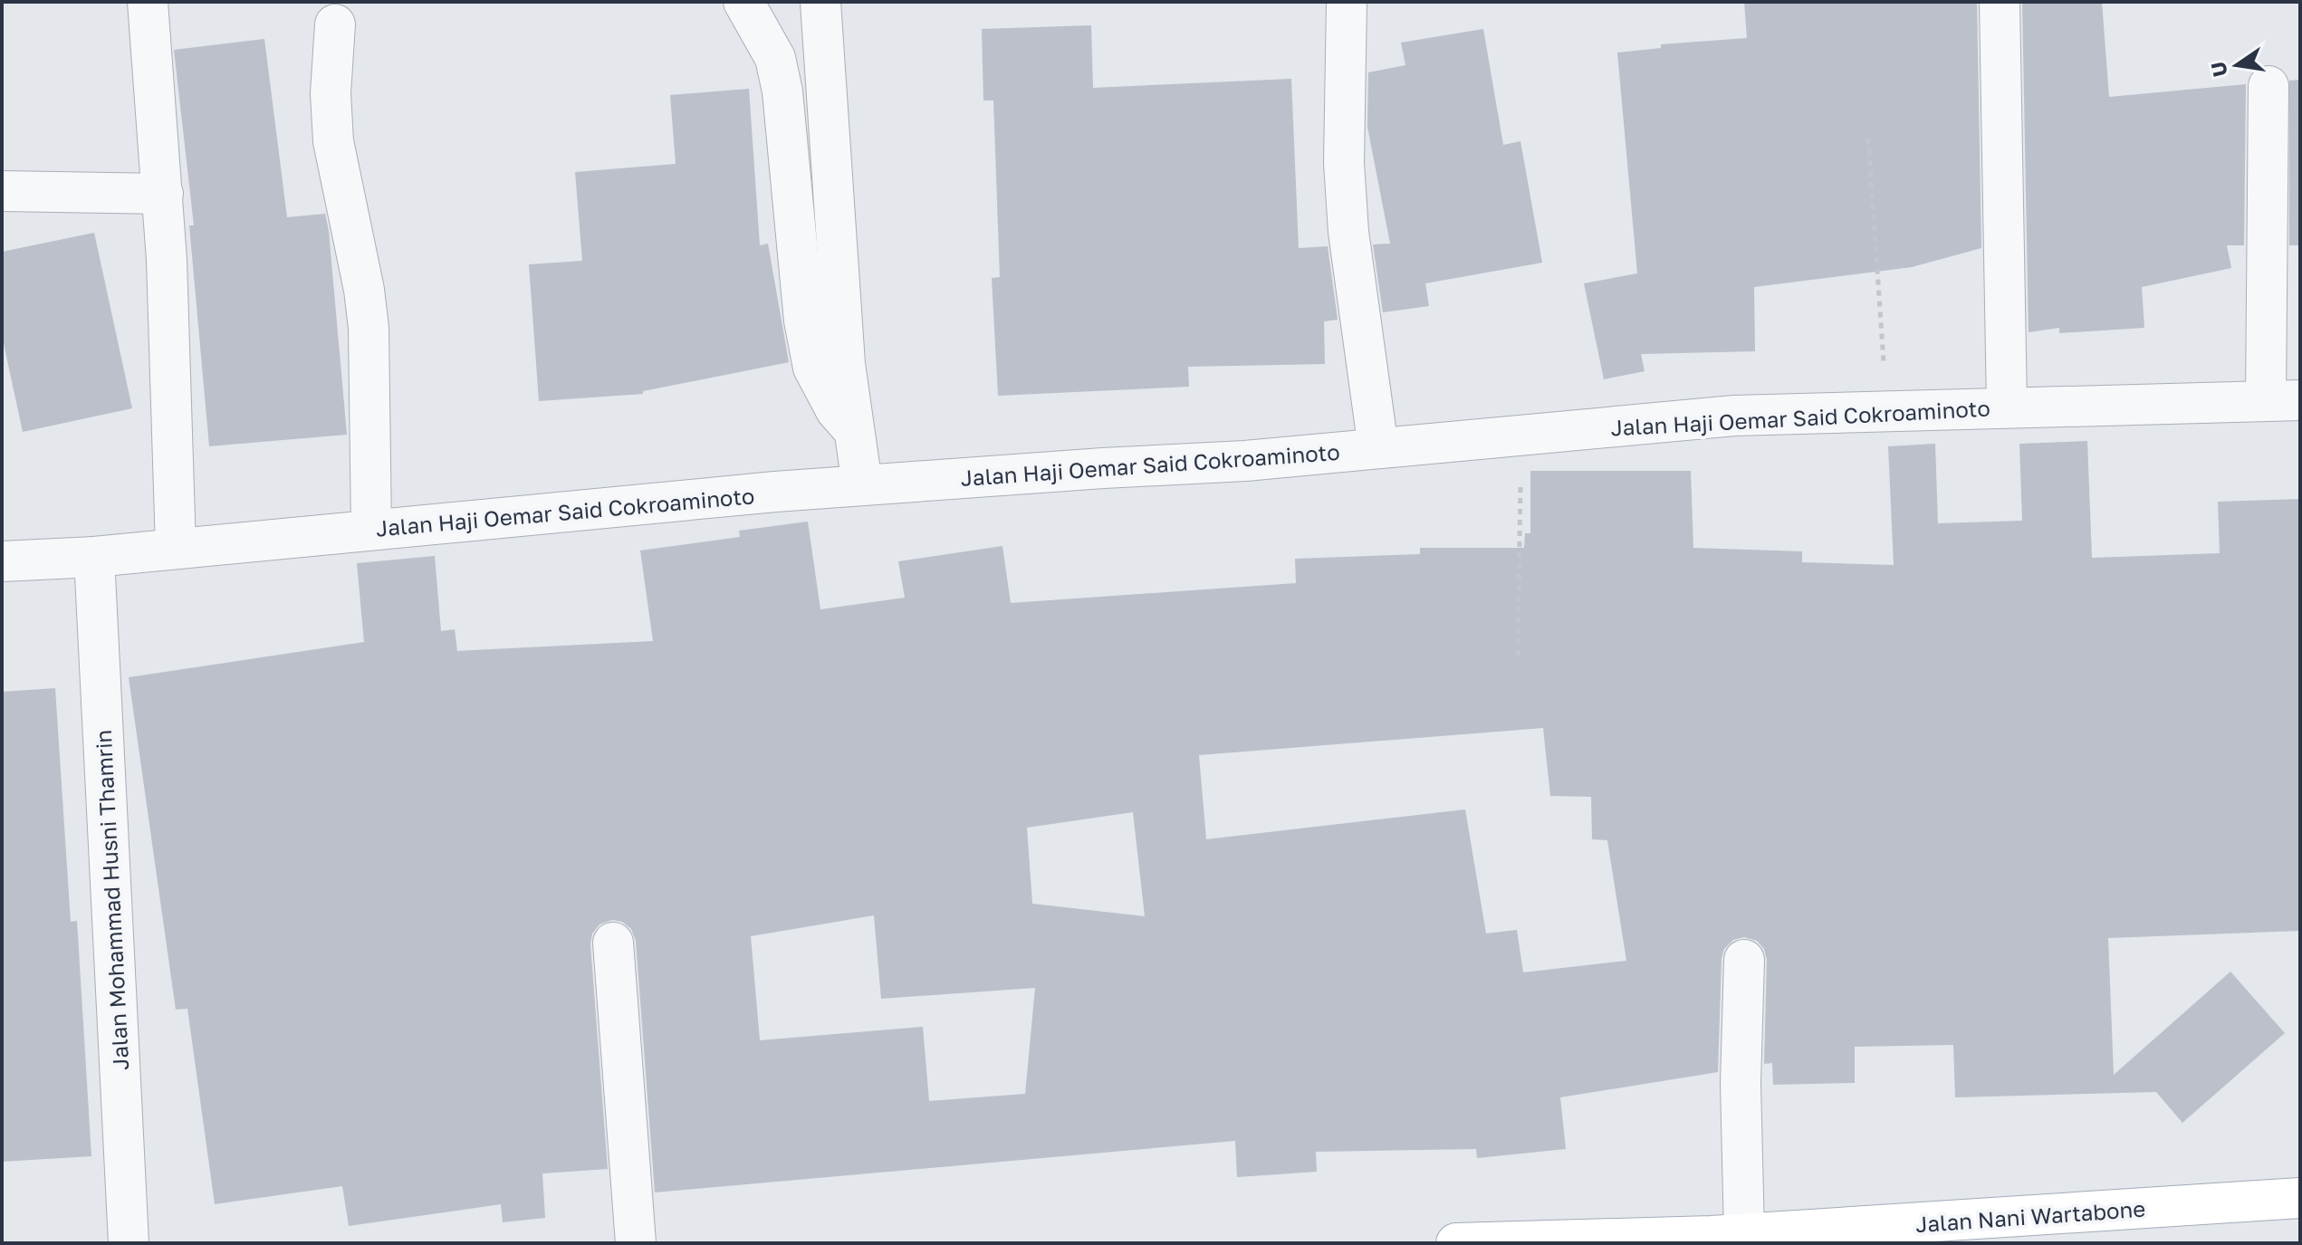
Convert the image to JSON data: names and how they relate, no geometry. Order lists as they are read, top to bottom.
{
  "streets": {
    "main road": ["Jalan Nani Wartabone"],
    "street": ["Jalan Haji Oemar Said Cokroaminoto", "Jalan Mohammad Husni Thamrin"]
  },
  "crossings": [
    ["Jalan Haji Oemar Said Cokroaminoto", "Jalan Mohammad Husni Thamrin"]
  ],
  "north": "left"
}
